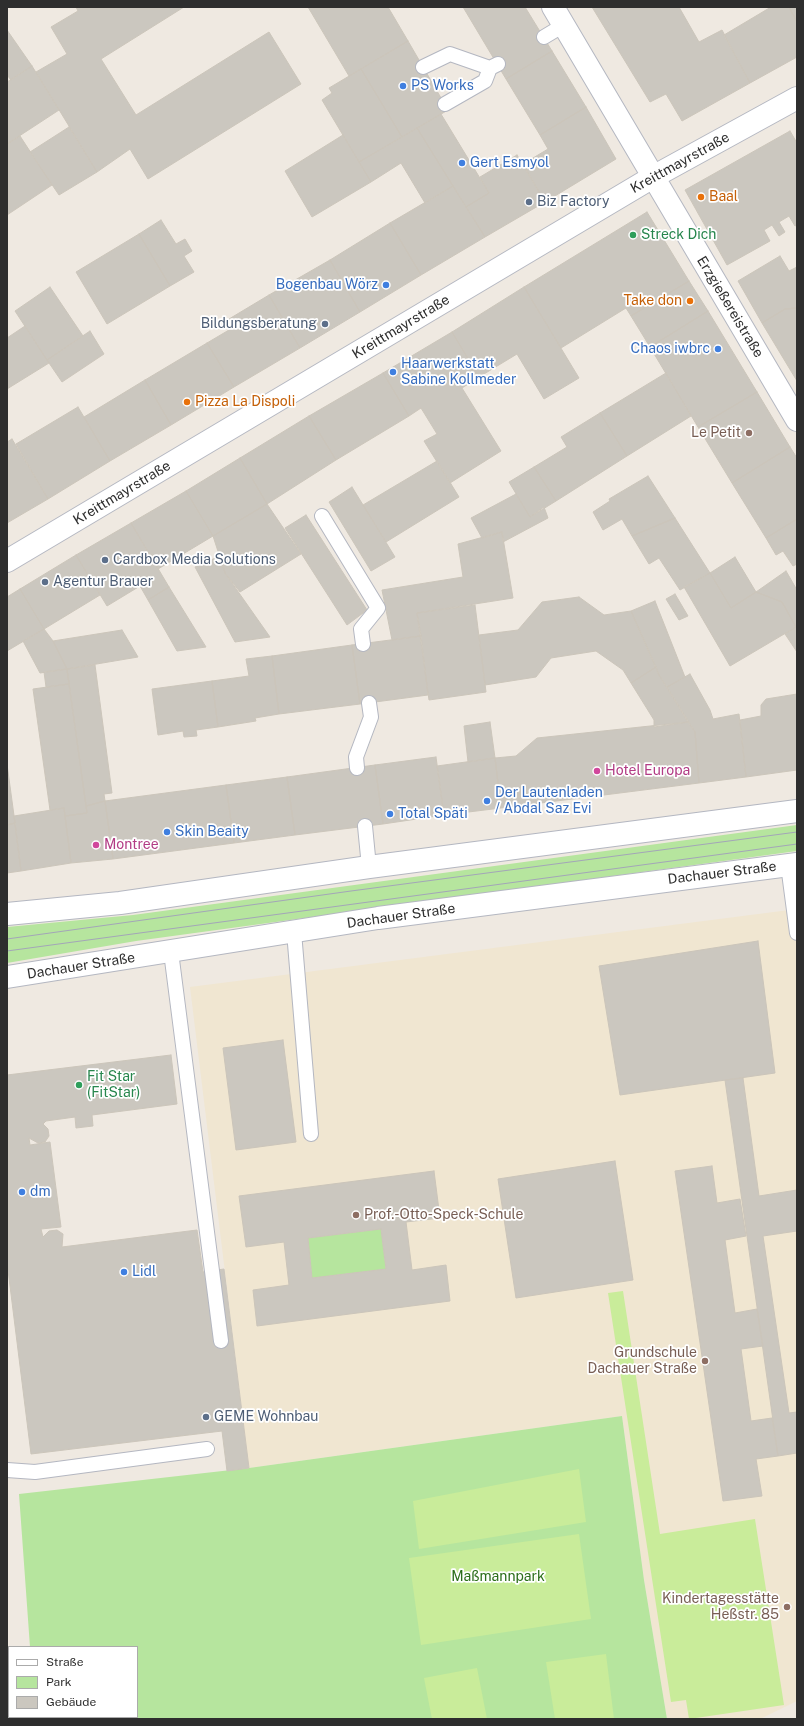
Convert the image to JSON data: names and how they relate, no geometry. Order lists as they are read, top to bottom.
{
  "streets": {
    "main road": ["Kreittmayrstraße", "Erzgießereistraße", "Dachauer Straße"]
  },
  "crossings": [
    ["Kreittmayrstraße", "Erzgießereistraße"]
  ],
  "parks": ["Maßmannpark"],
  "places": [
    "PS Works",
    "Gert Esmyol",
    "Baal",
    "Biz Factory",
    "Streck Dich",
    "Bogenbau Wörz",
    "Take don",
    "Bildungsberatung",
    "Chaos iwbrc",
    "Haarwerkstatt Sabine Kollmeder",
    "Pizza La Dispoli",
    "Le Petit",
    "Cardbox Media Solutions",
    "Agentur Brauer",
    "Hotel Europa",
    "Der Lautenladen / Abdal Saz Evi",
    "Total Späti",
    "Skin Beaity",
    "Montree",
    "Fit Star (FitStar)",
    "dm",
    "Prof.-Otto-Speck-Schule",
    "Lidl",
    "Grundschule Dachauer Straße",
    "GEME Wohnbau",
    "Kindertagesstätte Heßstr. 85"
  ],
  "legend": ["Straße", "Park", "Gebäude"]
}
